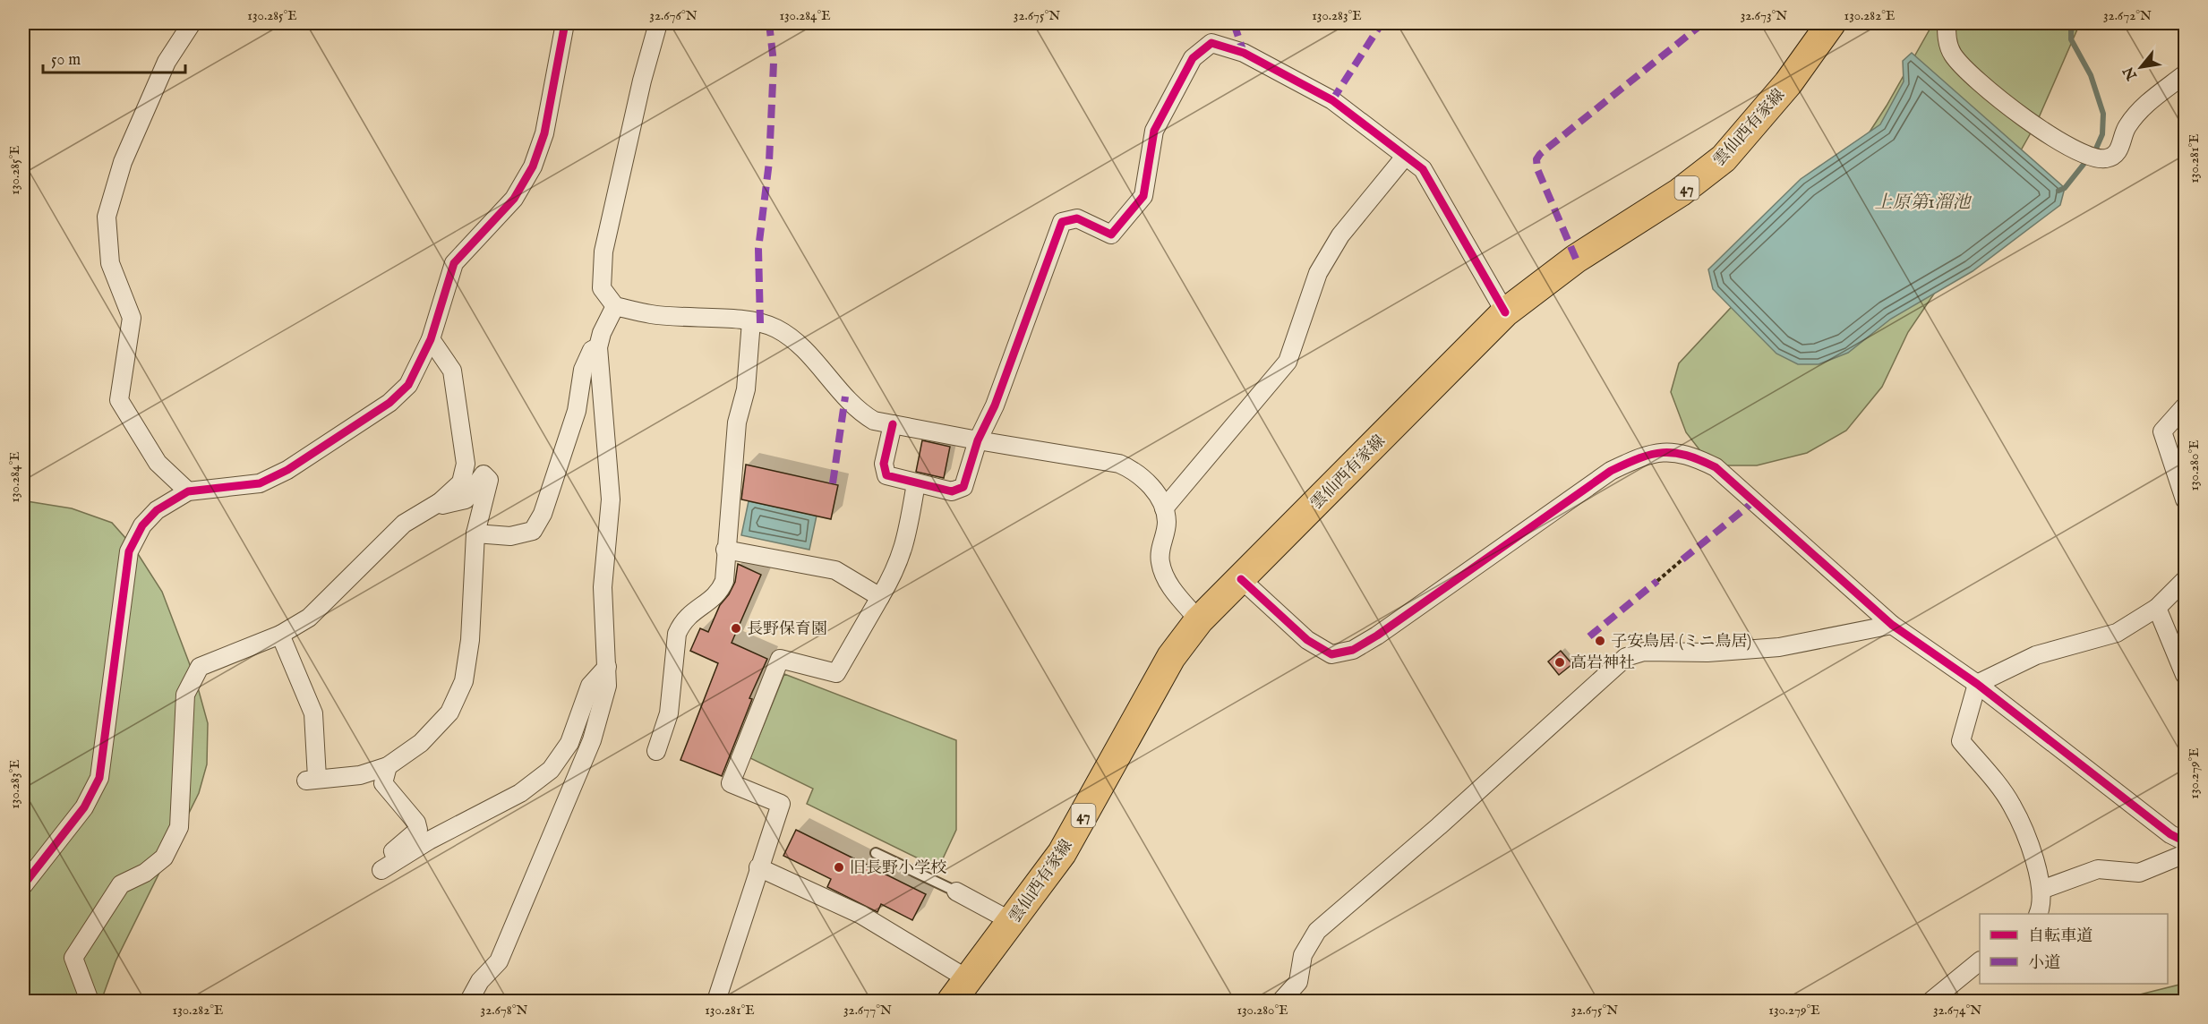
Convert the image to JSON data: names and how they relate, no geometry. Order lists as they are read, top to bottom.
{
  "streets": {
    "main road": ["雲仙西有家線", "47"]
  },
  "water": ["上原第1溜池"],
  "places": [
    "長野保育園",
    "子安鳥居 (ミニ鳥居)",
    "高岩神社",
    "旧長野小学校"
  ],
  "legend": ["自転車道", "小道"],
  "scale_bar": "50 m",
  "north": "bottom left",
  "coordinates": [
    "130.285°E",
    "32.676°N",
    "130.284°E",
    "32.675°N",
    "130.283°E",
    "32.673°N",
    "130.282°E",
    "32.672°N",
    "130.281°E",
    "130.280°E",
    "130.279°E",
    "32.678°N",
    "32.677°N",
    "32.674°N"
  ]
}
